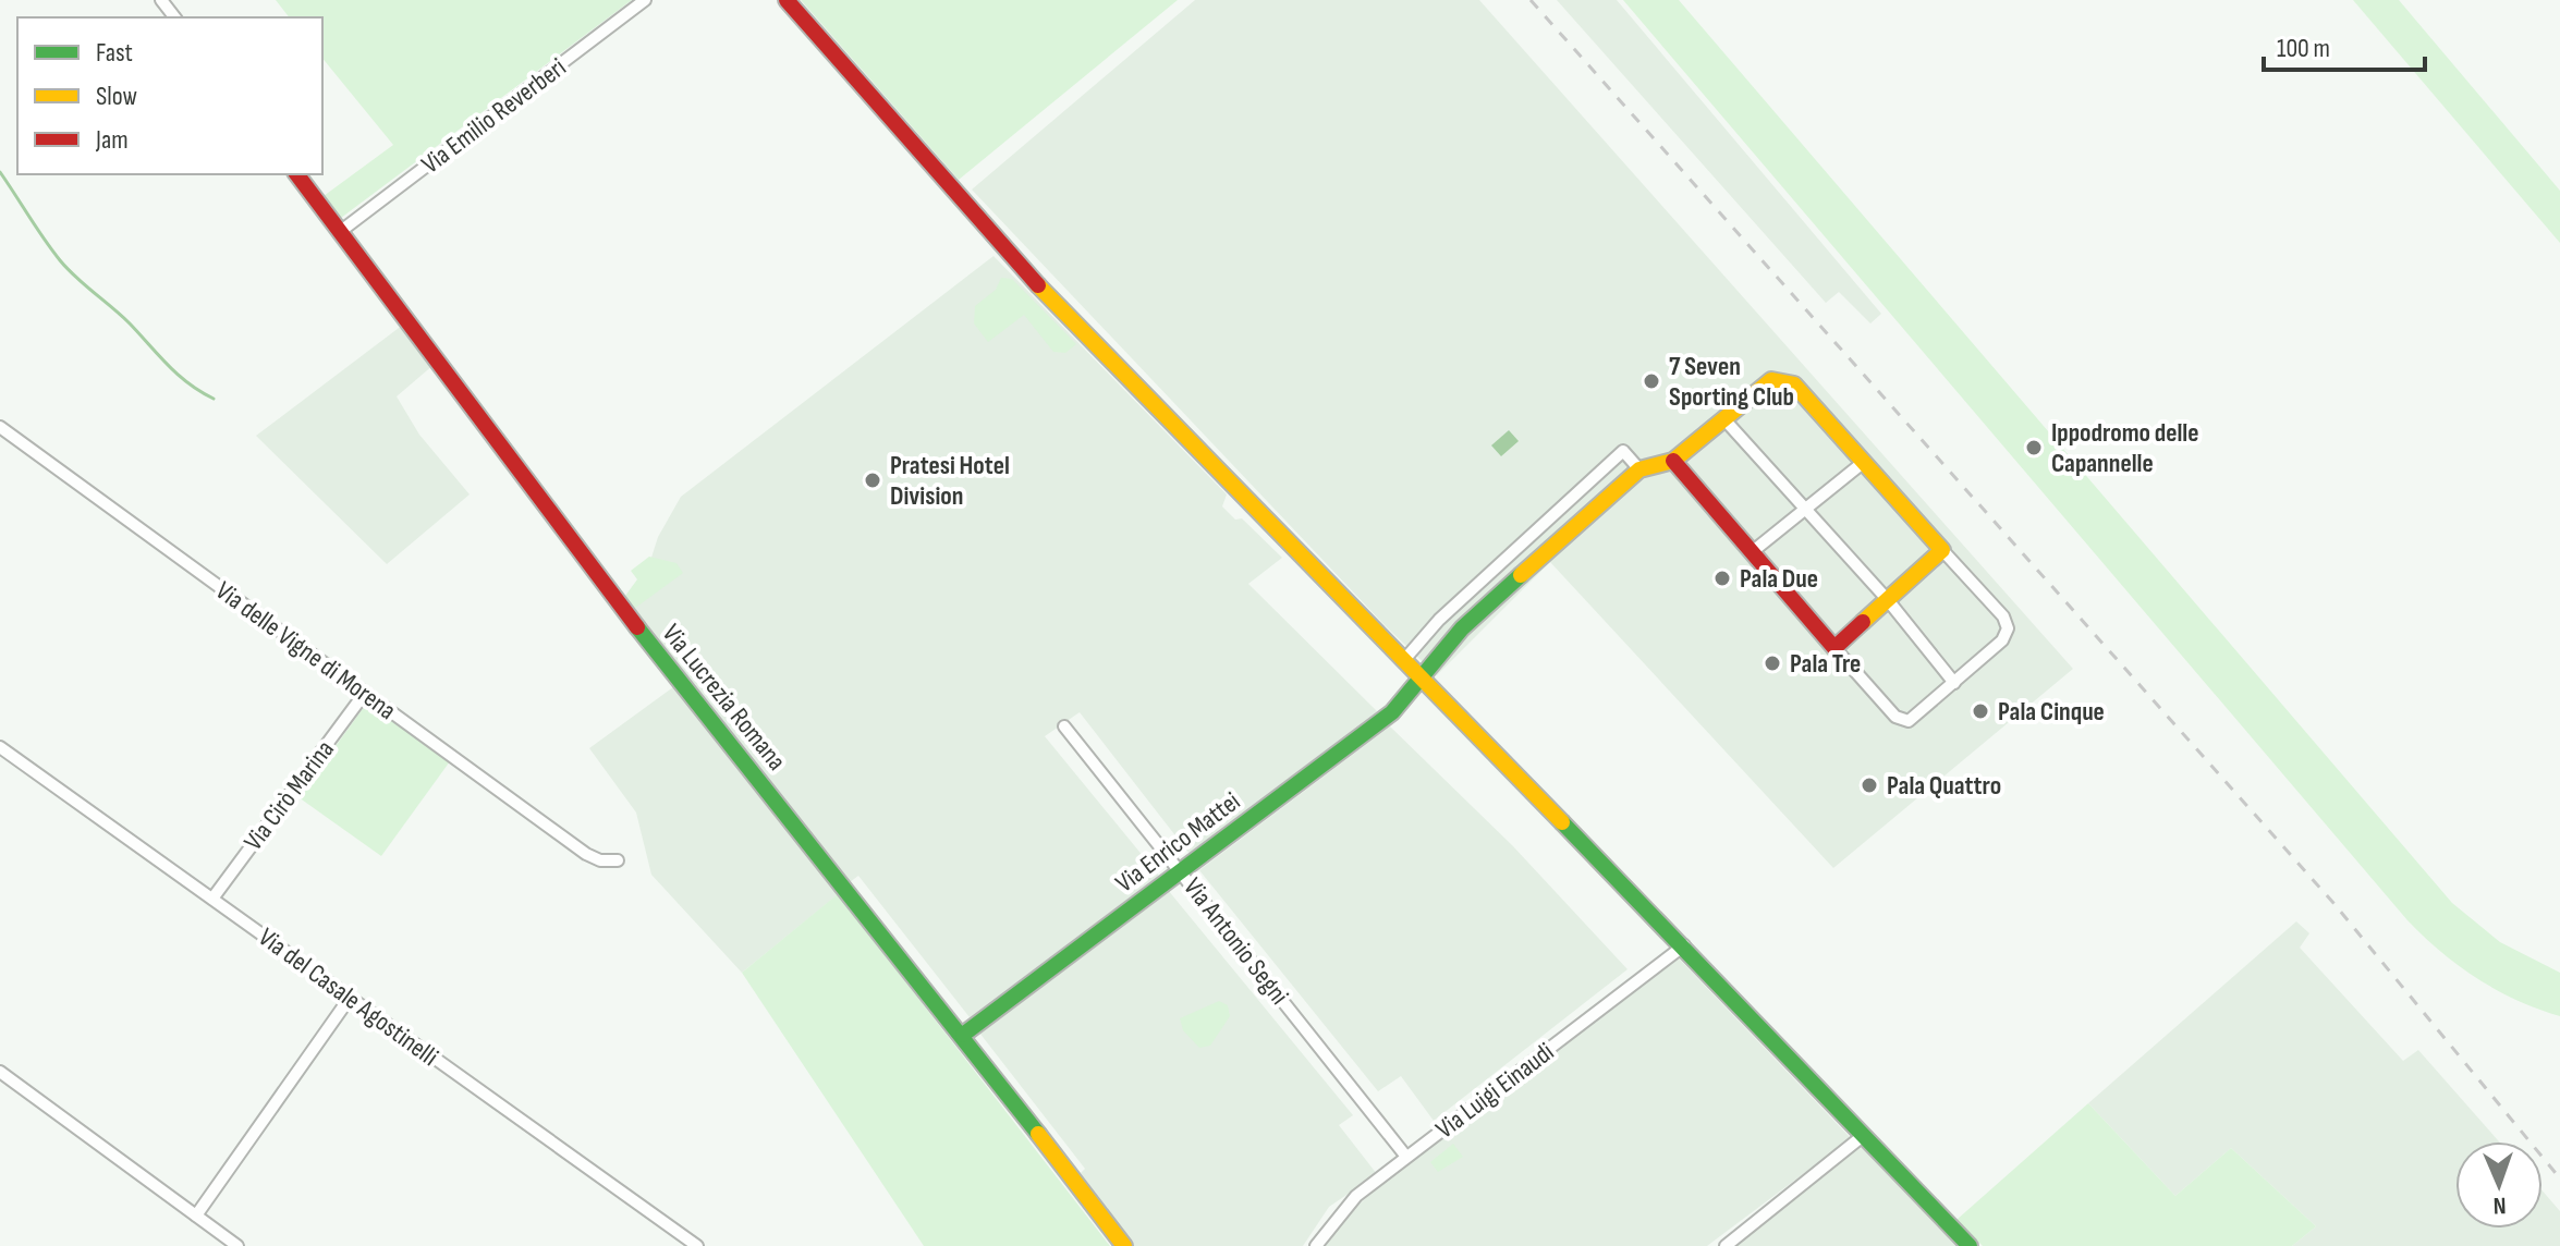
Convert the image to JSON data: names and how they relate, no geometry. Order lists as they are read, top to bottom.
{
  "streets": {
    "street": [
      "Via Emilio Reverberi",
      "Via delle Vigne di Morena",
      "Via Lucrezia Romana",
      "Via Cirò Marina",
      "Via Enrico Mattei",
      "Via Antonio Segni",
      "Via del Casale Agostinelli",
      "Via Luigi Einaudi"
    ]
  },
  "crossings": [
    ["Via Emilio Reverberi", "Via Lucrezia Romana"],
    ["Via delle Vigne di Morena", "Via Cirò Marina"],
    ["Via Lucrezia Romana", "Via Enrico Mattei"],
    ["Via Cirò Marina", "Via del Casale Agostinelli"],
    ["Via Enrico Mattei", "Via Antonio Segni"],
    ["Via Antonio Segni", "Via Luigi Einaudi"]
  ],
  "places": [
    "7 Seven Sporting Club",
    "Ippodromo delle Capannelle",
    "Pratesi Hotel Division",
    "Pala Due",
    "Pala Tre",
    "Pala Cinque",
    "Pala Quattro"
  ],
  "legend": ["Fast", "Slow", "Jam"],
  "scale_bar": "100 m",
  "north": "bottom"
}
